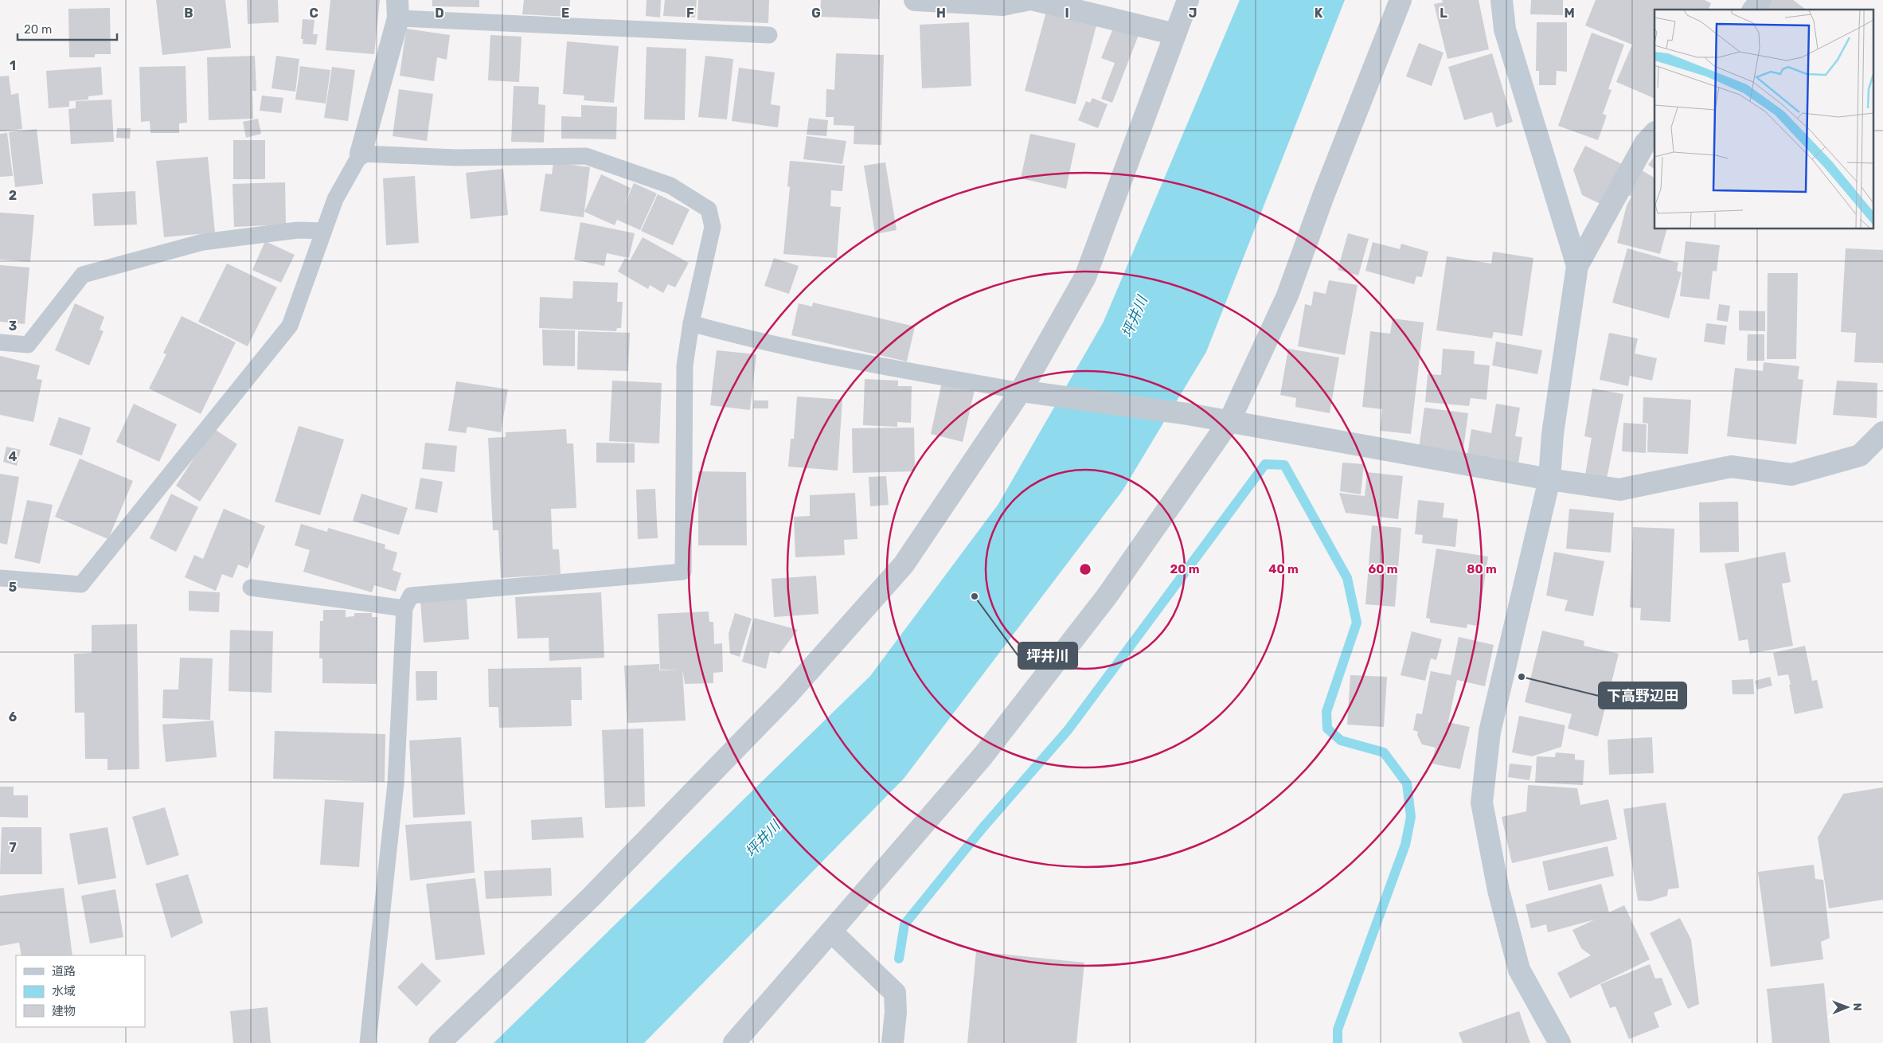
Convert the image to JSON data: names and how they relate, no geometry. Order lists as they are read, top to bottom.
{
  "water": ["坪井川"],
  "places": ["坪井川", "下高野辺田"],
  "legend": ["道路", "水域", "建物"],
  "scale_bar": "20 m",
  "north": "right",
  "grid": {
    "columns": [
      "B",
      "C",
      "D",
      "E",
      "F",
      "G",
      "H",
      "I",
      "J",
      "K",
      "L",
      "M"
    ],
    "rows": [
      "1",
      "2",
      "3",
      "4",
      "5",
      "6",
      "7"
    ]
  },
  "rings": [
    "20 m",
    "40 m",
    "60 m",
    "80 m"
  ]
}
